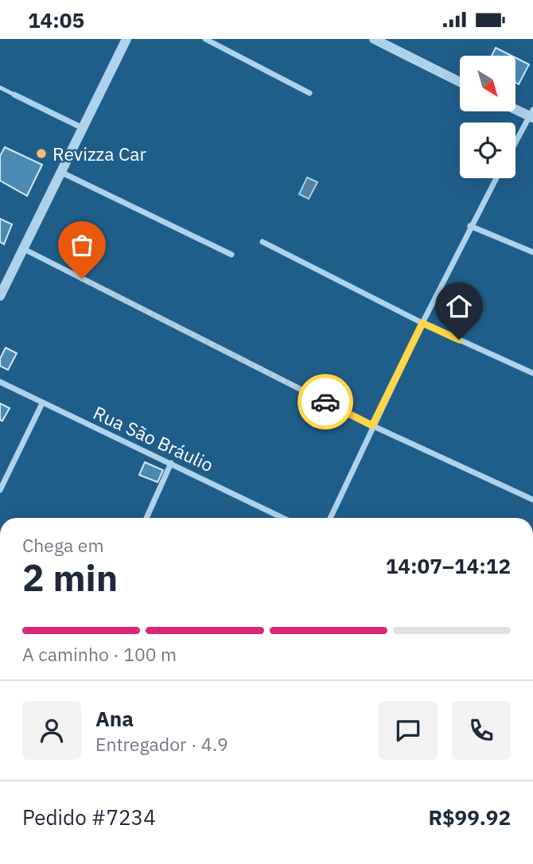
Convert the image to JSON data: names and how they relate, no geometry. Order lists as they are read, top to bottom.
{
  "streets": {
    "street": ["Rua São Bráulio"]
  },
  "places": ["Revizza Car"],
  "north": "bottom right",
  "page": {
    "status": "14:05",
    "heading": ["2 min", "Chega em", "14:07–14:12"],
    "panel": [
      "Ana",
      "Entregador · 4.9",
      "Pedido #7234",
      "R$99.92"
    ],
    "bar": "A caminho · 100 m"
  }
}
